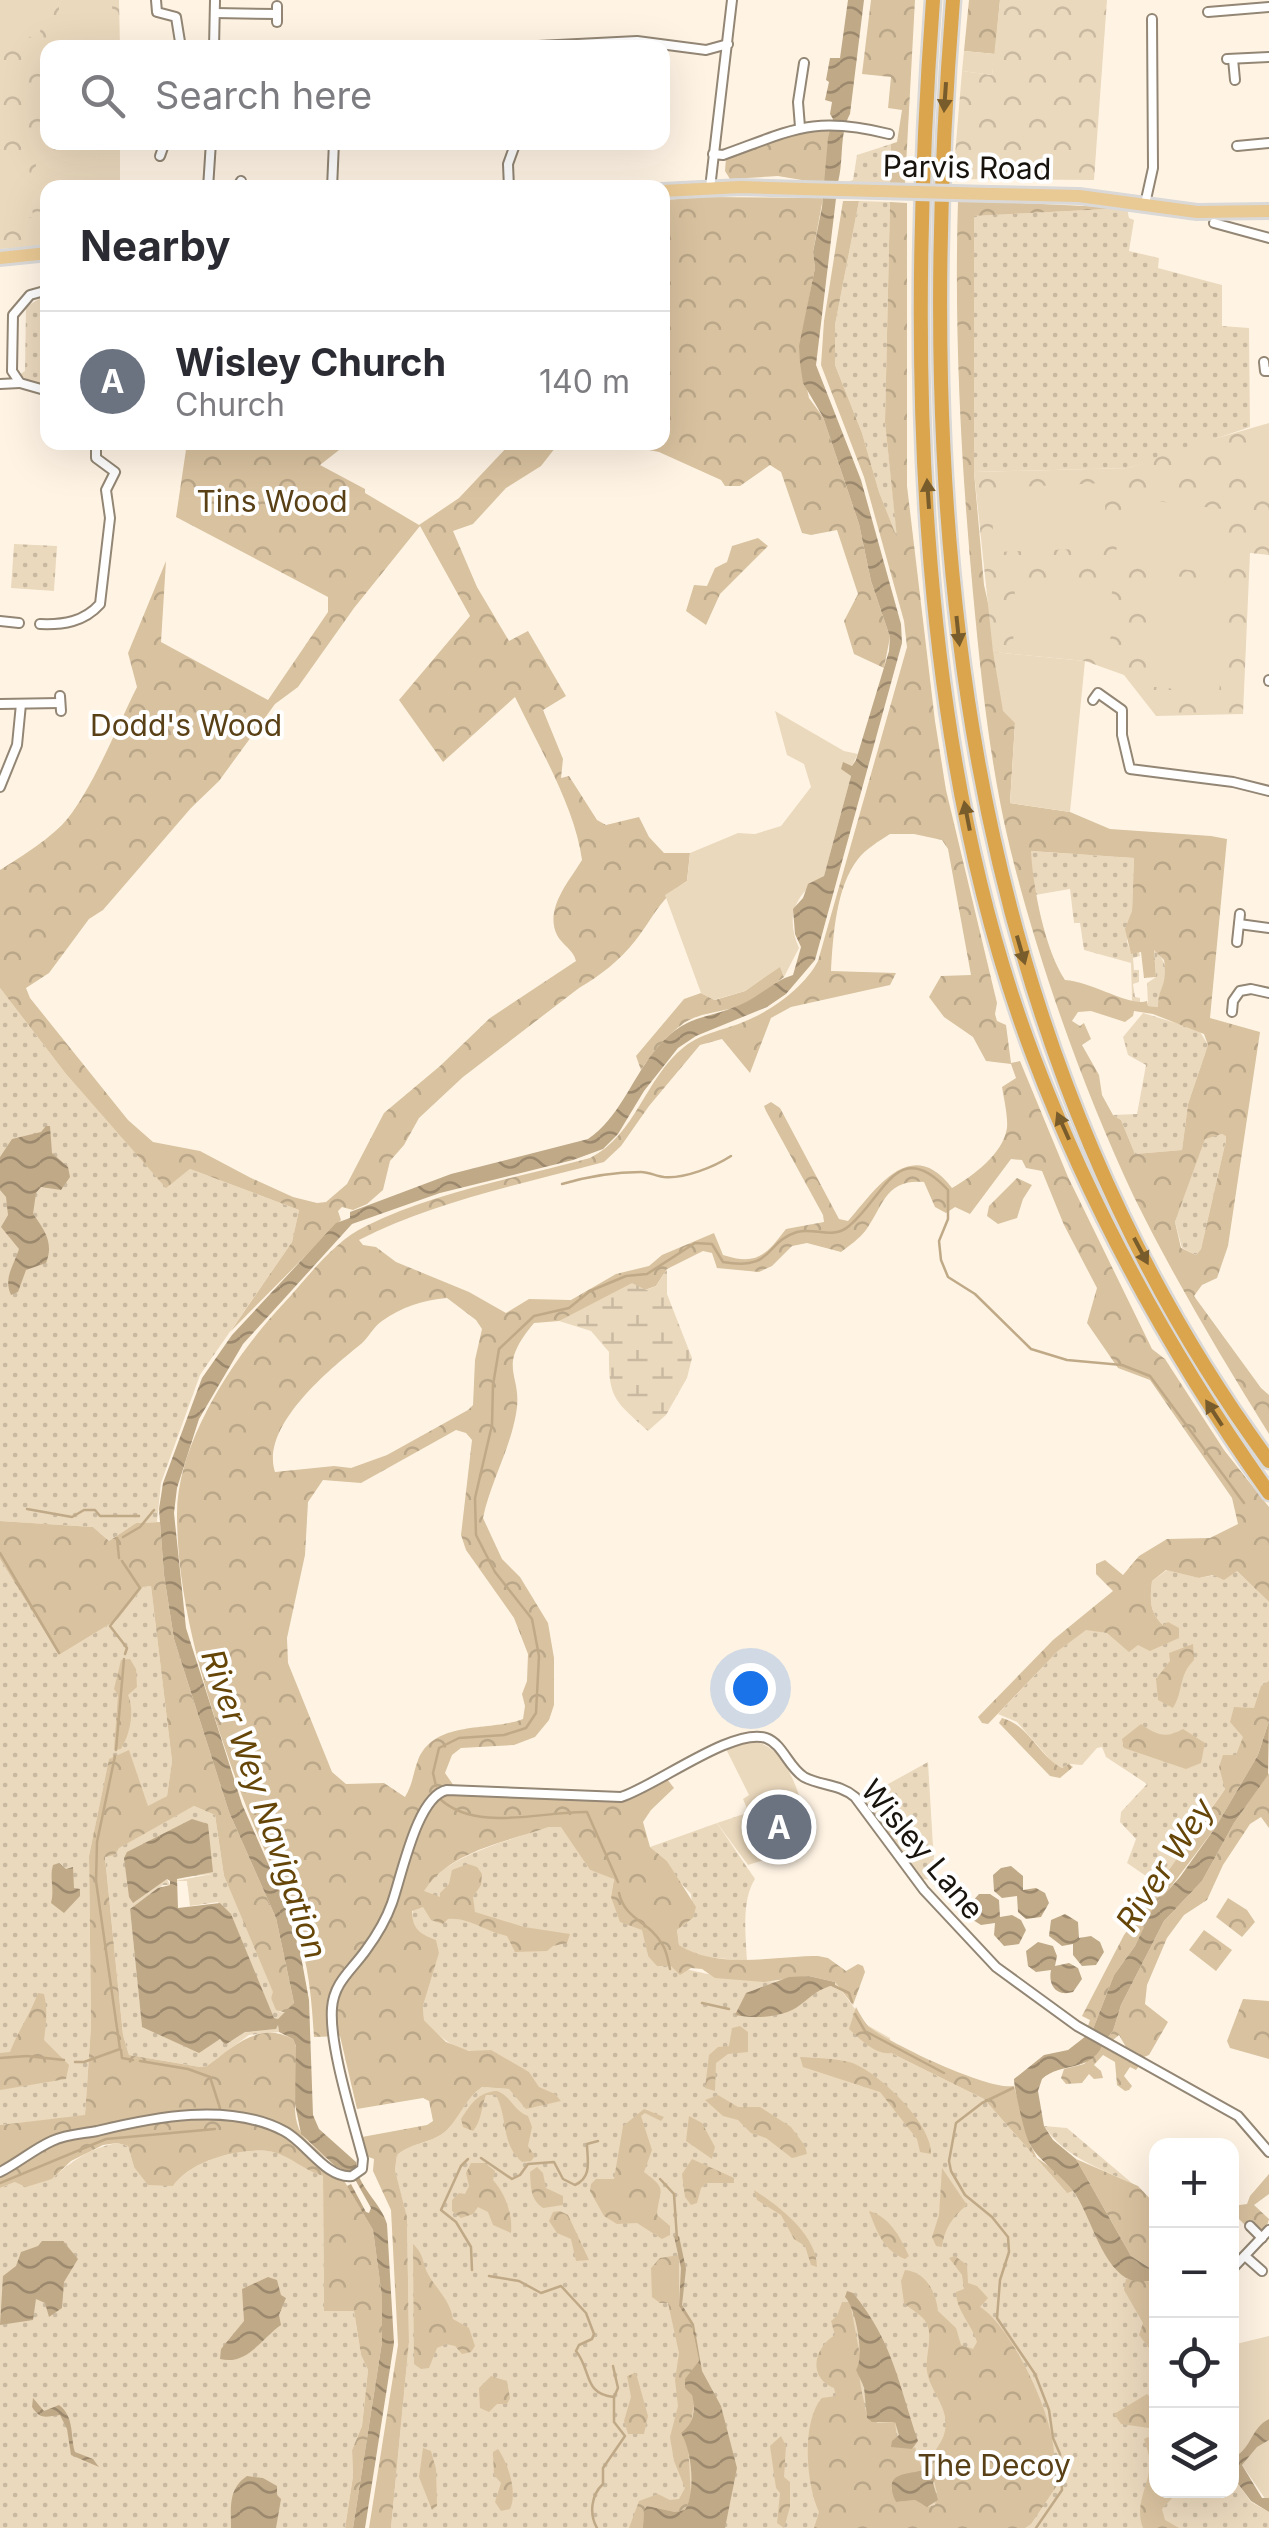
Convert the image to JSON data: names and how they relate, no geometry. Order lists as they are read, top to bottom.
{
  "streets": {
    "main road": ["Parvis Road"],
    "street": ["Wisley Lane"]
  },
  "water": ["River Wey Navigation", "River Wey"],
  "parks": ["Tins Wood", "Dodd's Wood", "The Decoy"],
  "page": {
    "search": "Search here",
    "heading": "Nearby",
    "list": [
      {
        "mark": "A",
        "name": "Wisley Church",
        "note": "Church",
        "value": "140 m"
      }
    ],
    "pins": "A",
    "map_buttons": ["+", "−"]
  }
}
